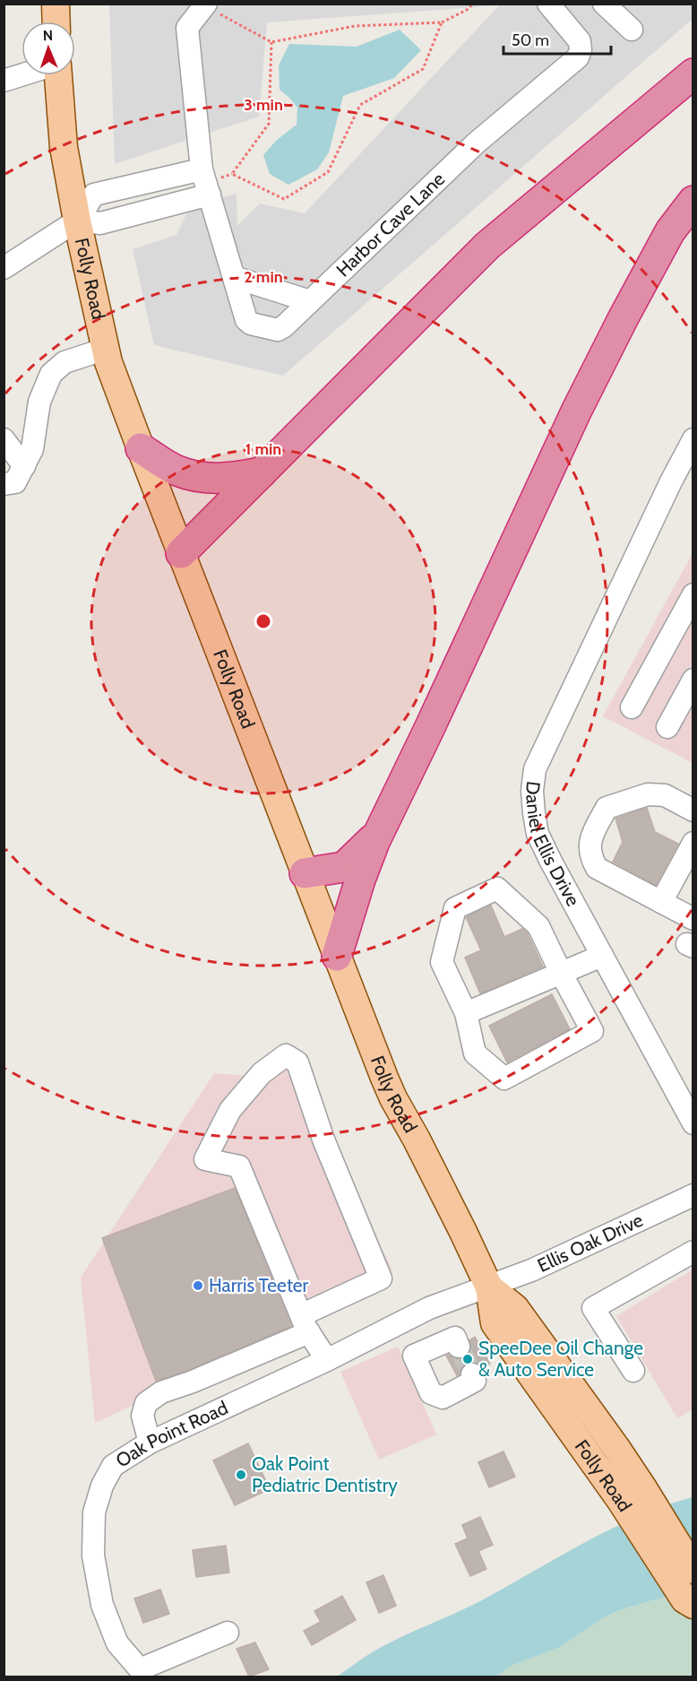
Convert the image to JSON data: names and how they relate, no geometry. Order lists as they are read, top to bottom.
{
  "streets": {
    "main road": ["Folly Road"],
    "street": [
      "Harbor Cave Lane",
      "Daniel Ellis Drive",
      "Ellis Oak Drive",
      "Oak Point Road"
    ]
  },
  "crossings": [
    ["Folly Road", "Ellis Oak Drive"],
    ["Folly Road", "Oak Point Road"],
    ["Ellis Oak Drive", "Oak Point Road"]
  ],
  "places": ["Harris Teeter", "SpeeDee Oil Change & Auto Service", "Oak Point Pediatric Dentistry"],
  "scale_bar": "50 m",
  "north": "top",
  "rings": ["3 min", "2 min", "1 min"]
}
